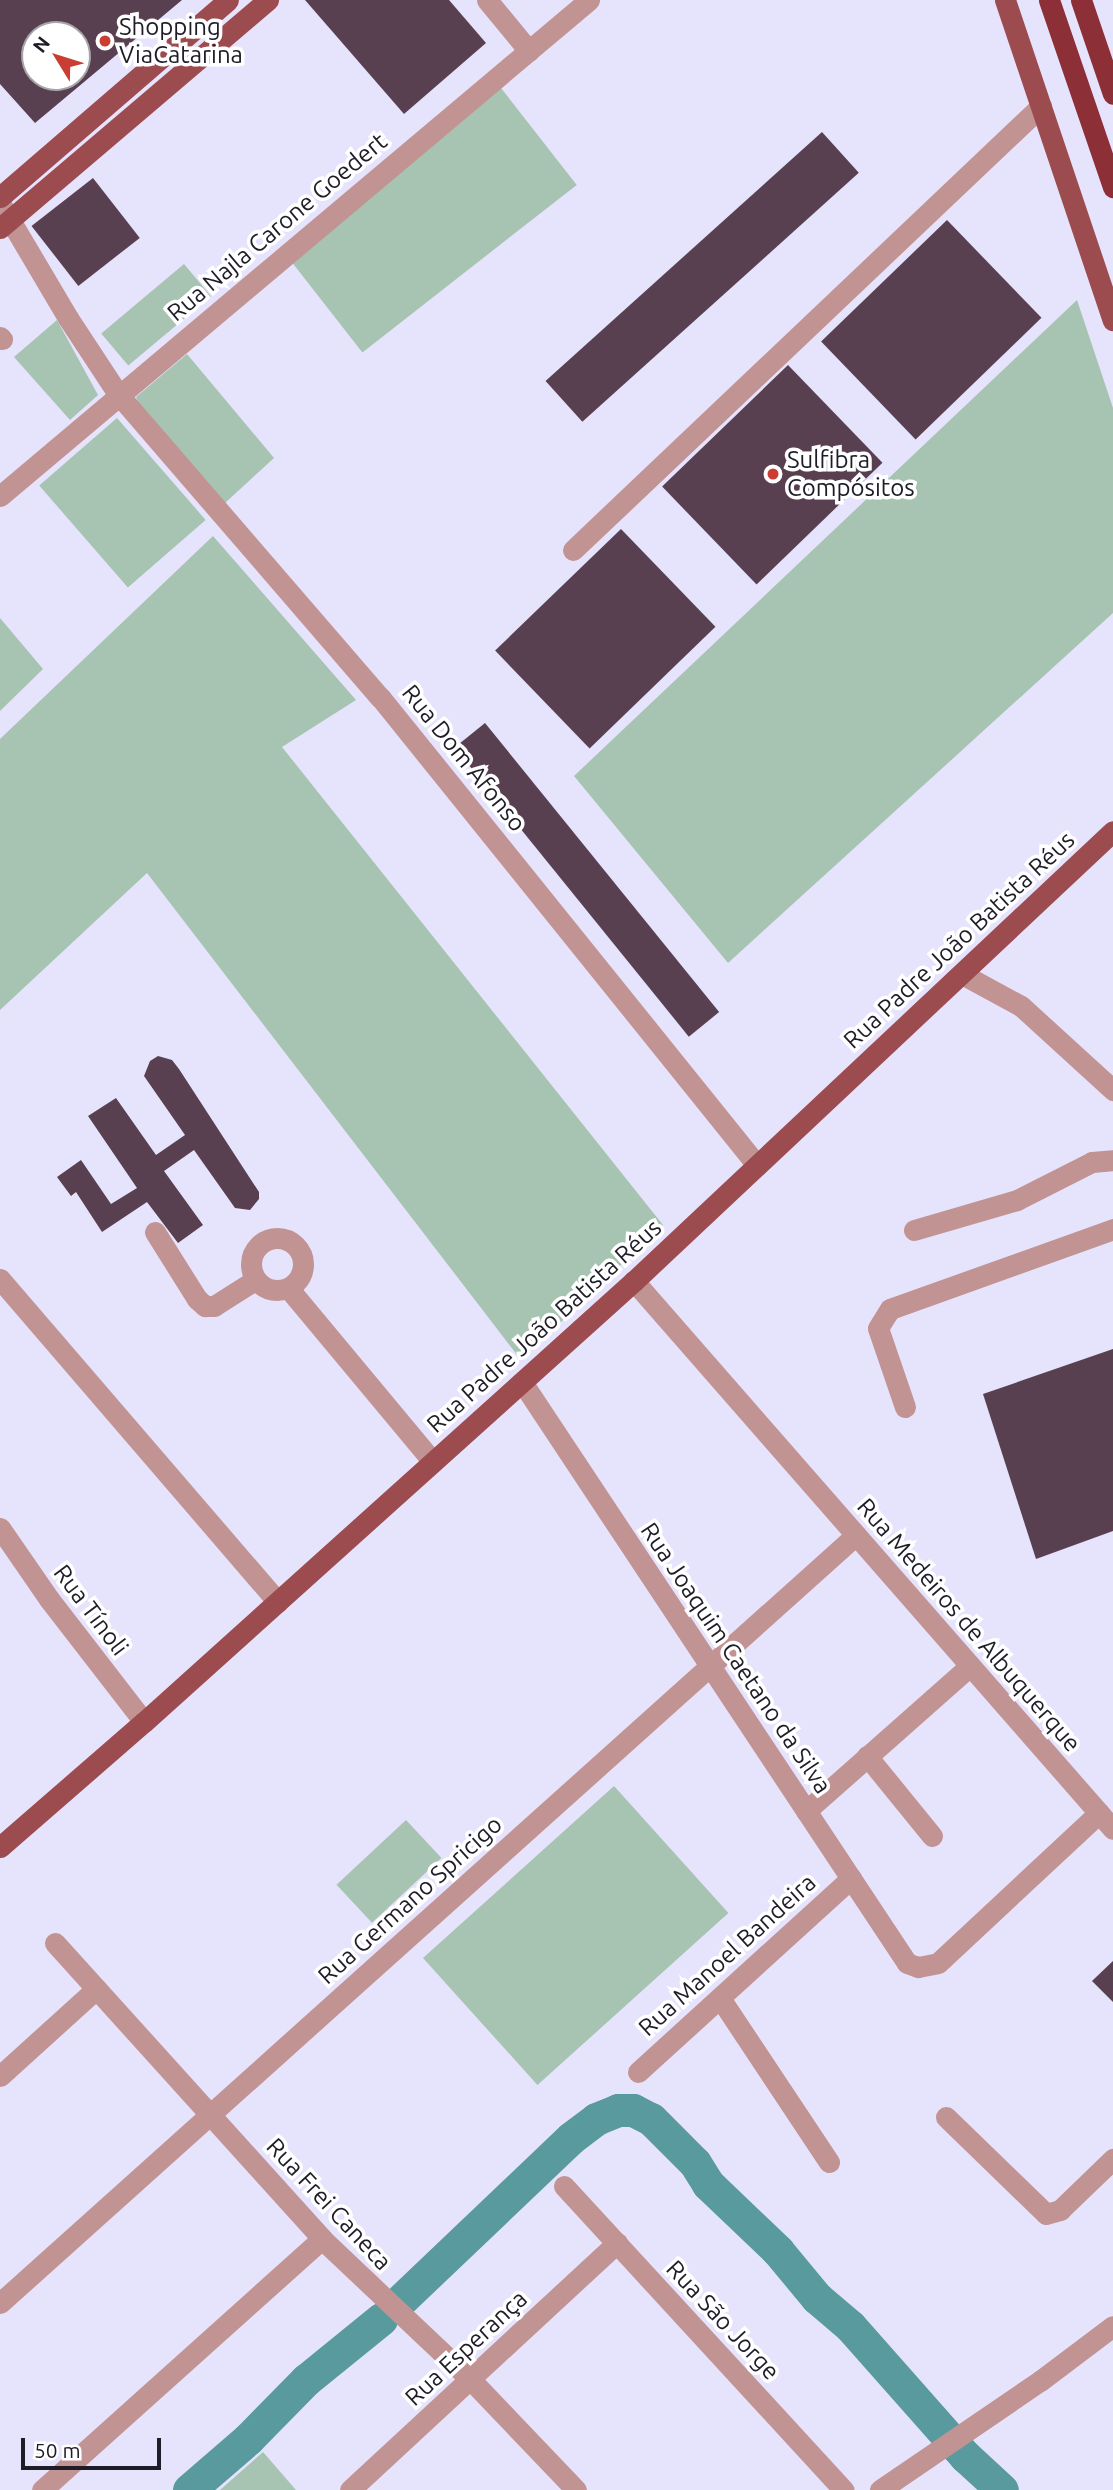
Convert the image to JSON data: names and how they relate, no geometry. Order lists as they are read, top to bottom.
{
  "streets": {
    "main road": ["Rua Padre João Batista Réus"],
    "street": [
      "Rua Najla Carone Goedert",
      "Rua Dom Afonso",
      "Rua Tínoli",
      "Rua Medeiros de Albuquerque",
      "Rua Joaquim Caetano da Silva",
      "Rua Germano Spricigo",
      "Rua Manoel Bandeira",
      "Rua Frei Caneca",
      "Rua São Jorge",
      "Rua Esperança"
    ]
  },
  "crossings": [
    ["Rua Najla Carone Goedert", "Rua Dom Afonso"],
    ["Rua Dom Afonso", "Rua Padre João Batista Réus"],
    ["Rua Padre João Batista Réus", "Rua Tínoli"],
    ["Rua Padre João Batista Réus", "Rua Medeiros de Albuquerque"],
    ["Rua Padre João Batista Réus", "Rua Joaquim Caetano da Silva"],
    ["Rua Medeiros de Albuquerque", "Rua Joaquim Caetano da Silva"],
    ["Rua Medeiros de Albuquerque", "Rua Germano Spricigo"],
    ["Rua Joaquim Caetano da Silva", "Rua Germano Spricigo"],
    ["Rua Joaquim Caetano da Silva", "Rua Manoel Bandeira"],
    ["Rua Germano Spricigo", "Rua Frei Caneca"],
    ["Rua Frei Caneca", "Rua Esperança"],
    ["Rua São Jorge", "Rua Esperança"]
  ],
  "places": ["Shopping ViaCatarina", "Sulfibra Compósitos"],
  "scale_bar": "50 m",
  "north": "top left"
}
